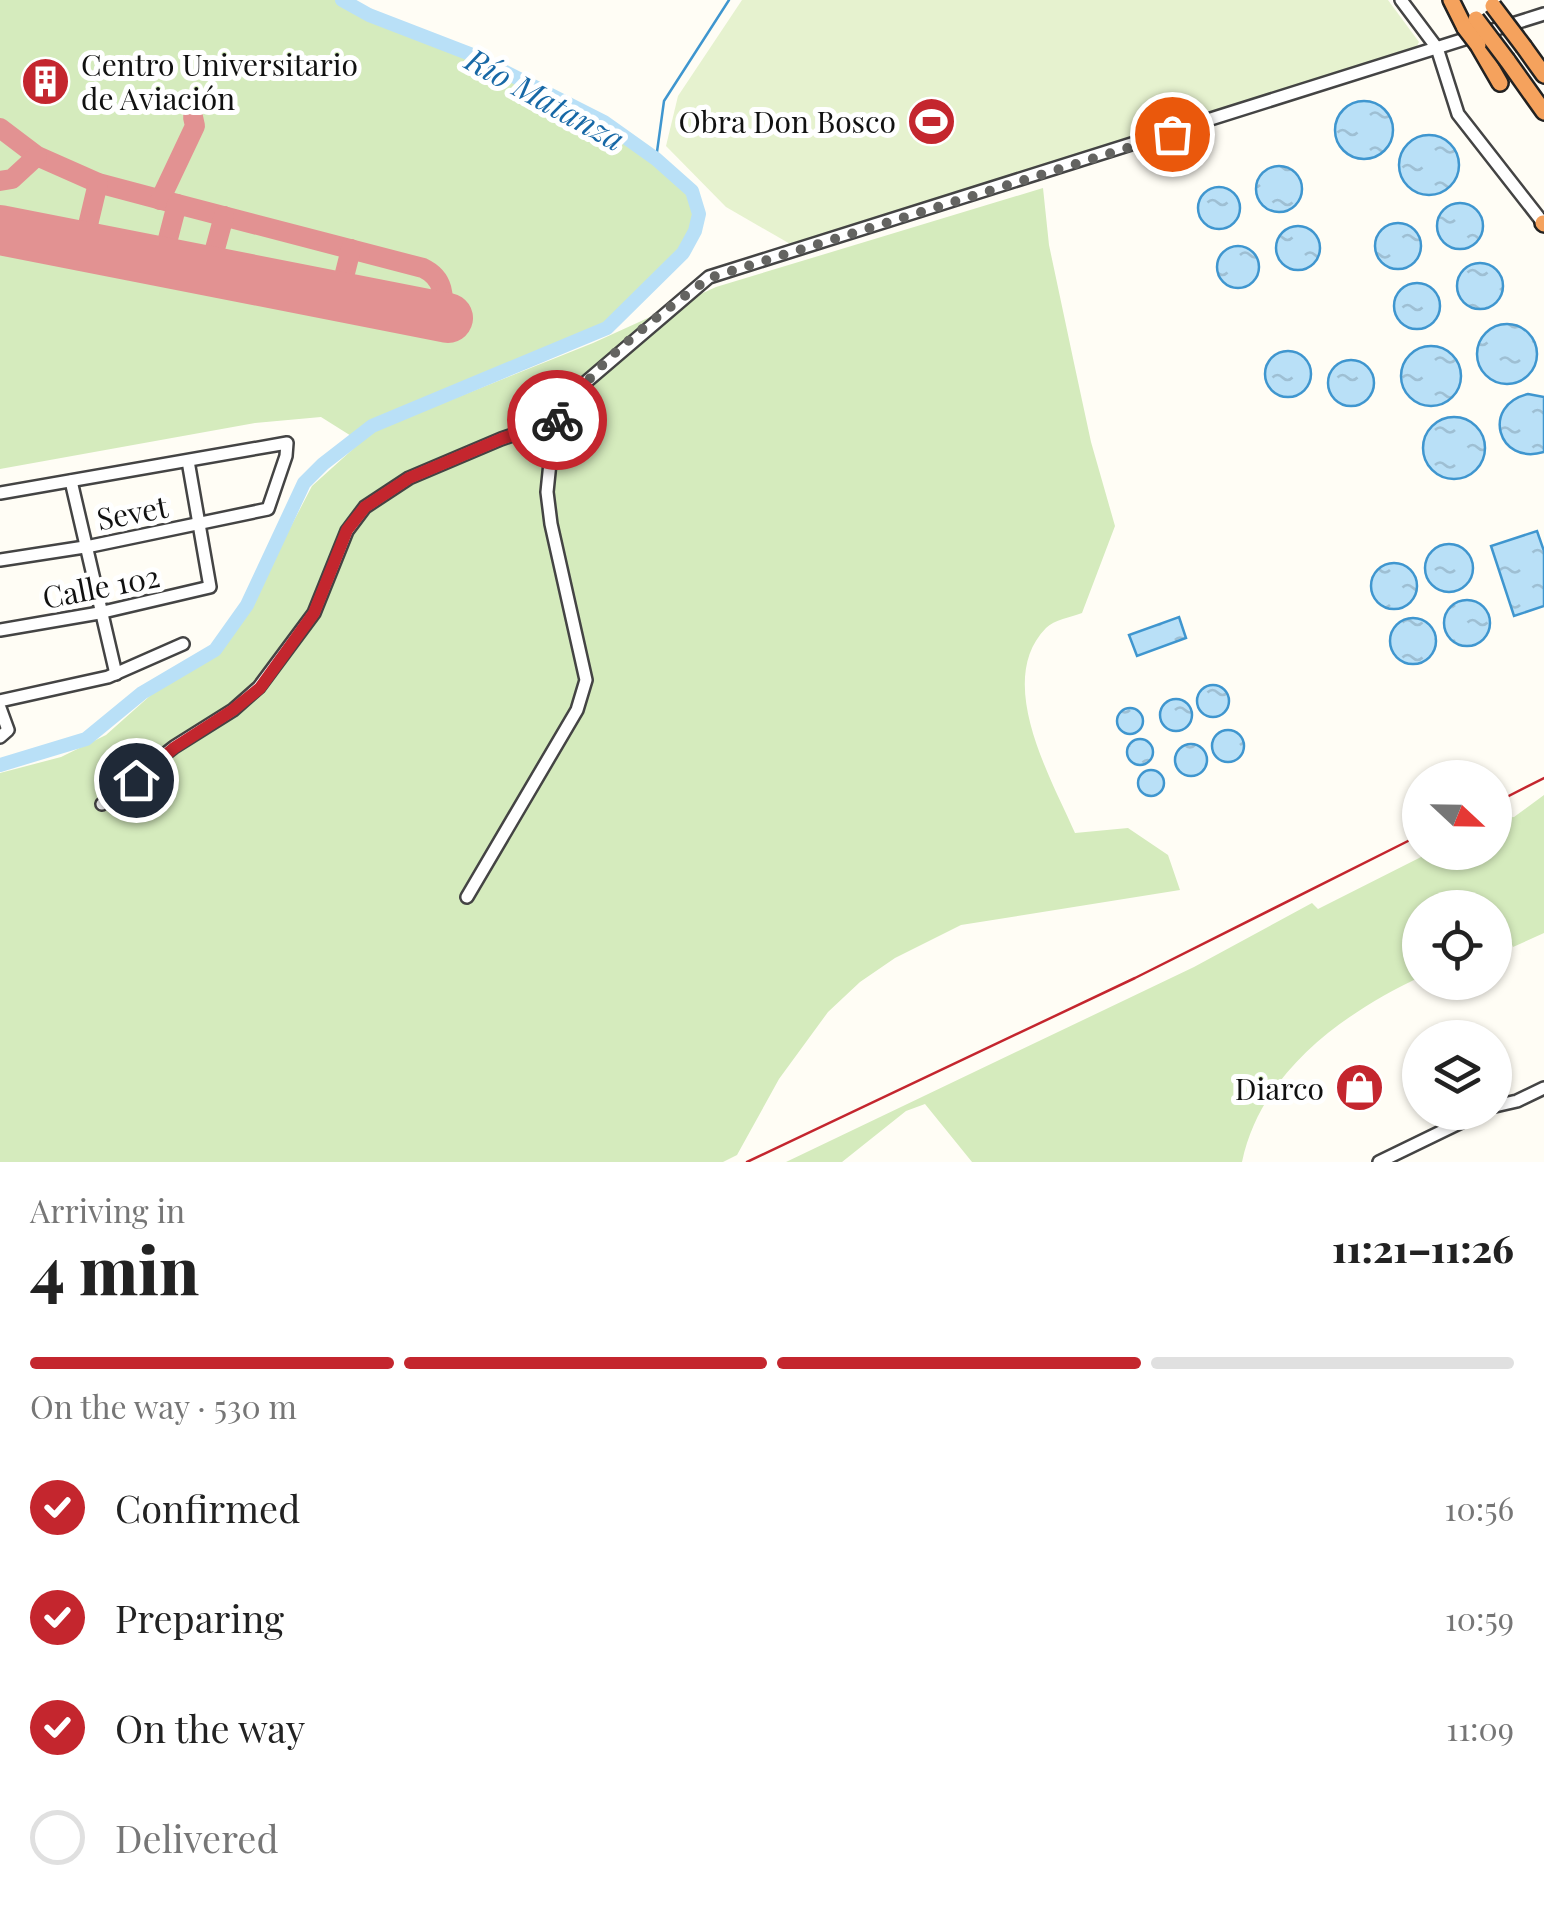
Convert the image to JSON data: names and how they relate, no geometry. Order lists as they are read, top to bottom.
{
  "streets": {
    "street": ["Sevet", "Calle 102"]
  },
  "crossings": [
    ["Sevet", "Calle 102"]
  ],
  "water": ["Río Matanza"],
  "places": {
    "building": ["Centro Universitario de Aviación"],
    "sports": ["Obra Don Bosco"],
    "shop": ["Diarco"]
  },
  "north": "right",
  "page": {
    "heading": ["4 min", "Arriving in", "11:21–11:26"],
    "bar": "On the way · 530 m",
    "list": [
      ["Confirmed", "10:56"],
      ["Preparing", "10:59"],
      ["On the way", "11:09"],
      "Delivered"
    ]
  }
}
